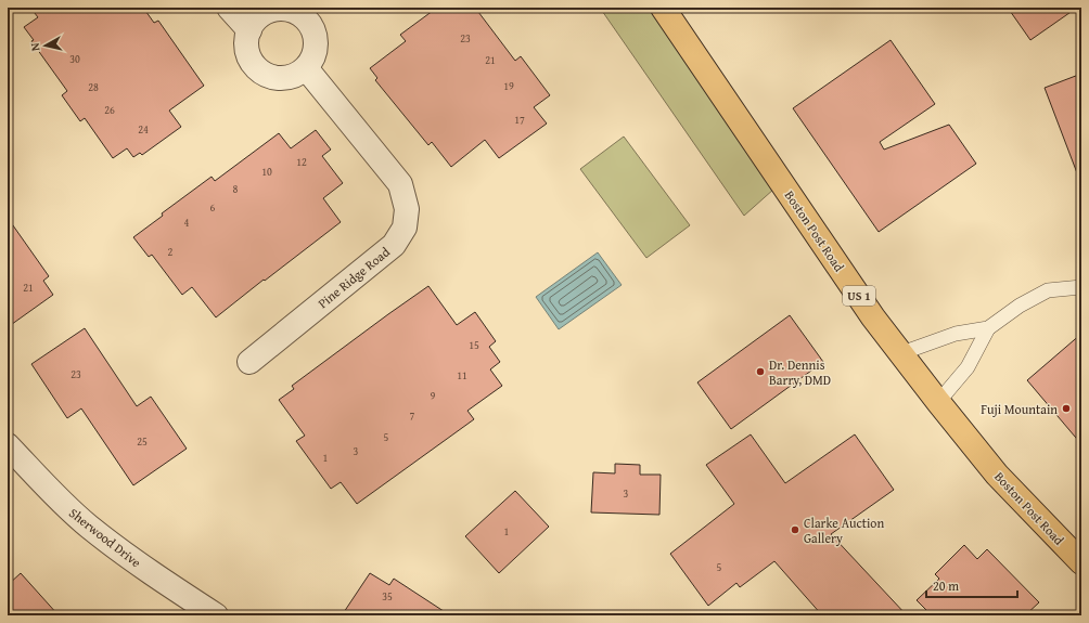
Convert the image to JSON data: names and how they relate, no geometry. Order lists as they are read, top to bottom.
{
  "streets": {
    "main road": ["Boston Post Road", "US 1"],
    "street": ["Pine Ridge Road", "Sherwood Drive"]
  },
  "places": ["Dr. Dennis Barry, DMD", "Fuji Mountain", "Clarke Auction Gallery"],
  "house_numbers": [
    "23",
    "30",
    "21",
    "19",
    "28",
    "26",
    "17",
    "24",
    "12",
    "10",
    "8",
    "6",
    "4",
    "2",
    "21",
    "15",
    "23",
    "11",
    "9",
    "7",
    "5",
    "25",
    "3",
    "1",
    "3",
    "1",
    "5",
    "35"
  ],
  "scale_bar": "20 m",
  "north": "left"
}
